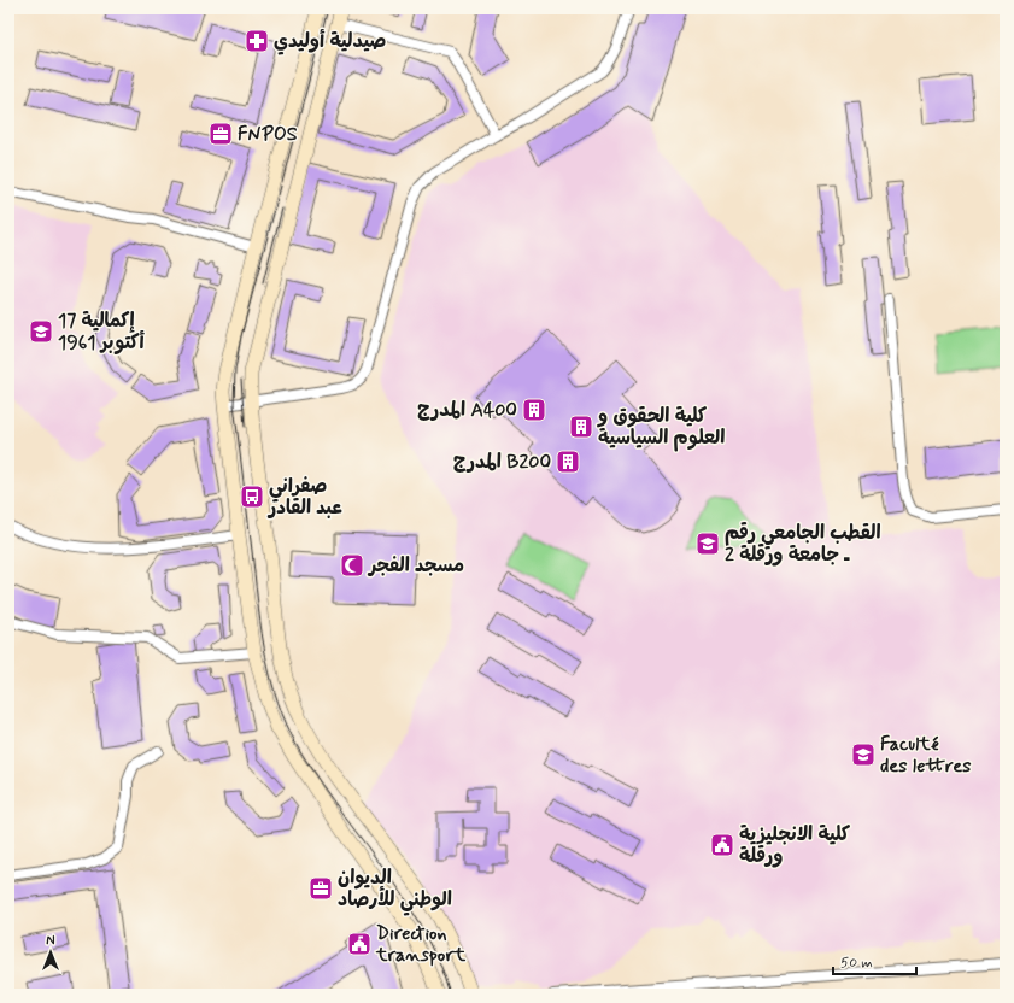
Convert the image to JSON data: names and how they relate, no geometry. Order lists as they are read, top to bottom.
{
  "places": {
    "pharmacy": ["صيدلية أوليدي"],
    "office": ["FNPOS", "الديوان الوطني للأرصاد"],
    "school or university": ["إكمالية 17 أكتوبر 1961", "القطب الجامعي رقم 2 ـ جامعة ورقلة", "Faculté des lettres"],
    "building": ["المدرج A400", "كلية الحقوق و العلوم السياسية", "المدرج B200"],
    "bus stop": ["صفراني عبد القادر"],
    "mosque": ["مسجد الفجر"],
    "public building": ["كلية الانجليزية ورقلة", "Direction transport"]
  },
  "scale_bar": "50 m",
  "north": "top"
}
